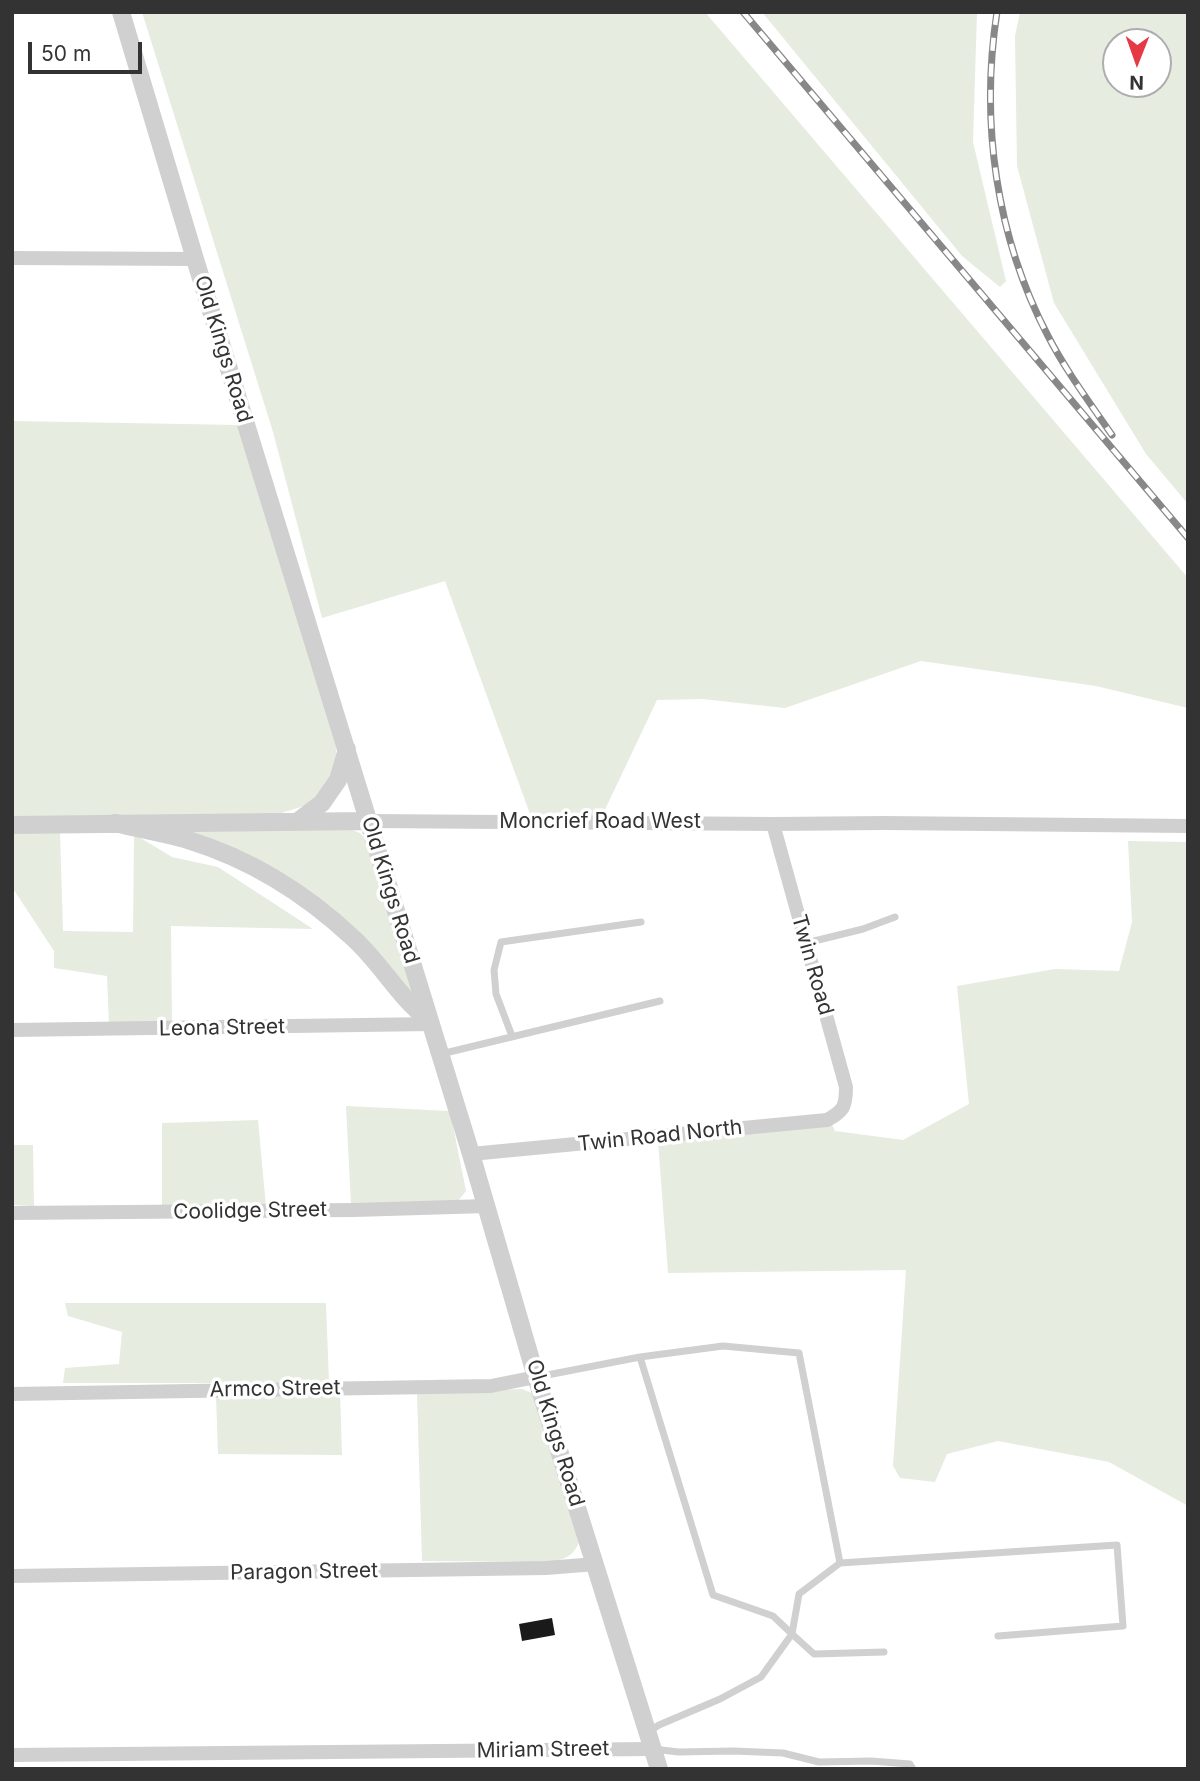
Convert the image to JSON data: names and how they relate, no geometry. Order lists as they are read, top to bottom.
{
  "streets": {
    "street": [
      "Old Kings Road",
      "Moncrief Road West",
      "Twin Road",
      "Leona Street",
      "Twin Road North",
      "Coolidge Street",
      "Armco Street",
      "Paragon Street",
      "Miriam Street"
    ]
  },
  "crossings": [
    ["Old Kings Road", "Moncrief Road West"],
    ["Old Kings Road", "Leona Street"],
    ["Old Kings Road", "Twin Road North"],
    ["Old Kings Road", "Coolidge Street"],
    ["Old Kings Road", "Armco Street"],
    ["Old Kings Road", "Paragon Street"],
    ["Old Kings Road", "Miriam Street"],
    ["Moncrief Road West", "Twin Road"],
    ["Twin Road", "Twin Road North"]
  ],
  "scale_bar": "50 m",
  "north": "bottom"
}
